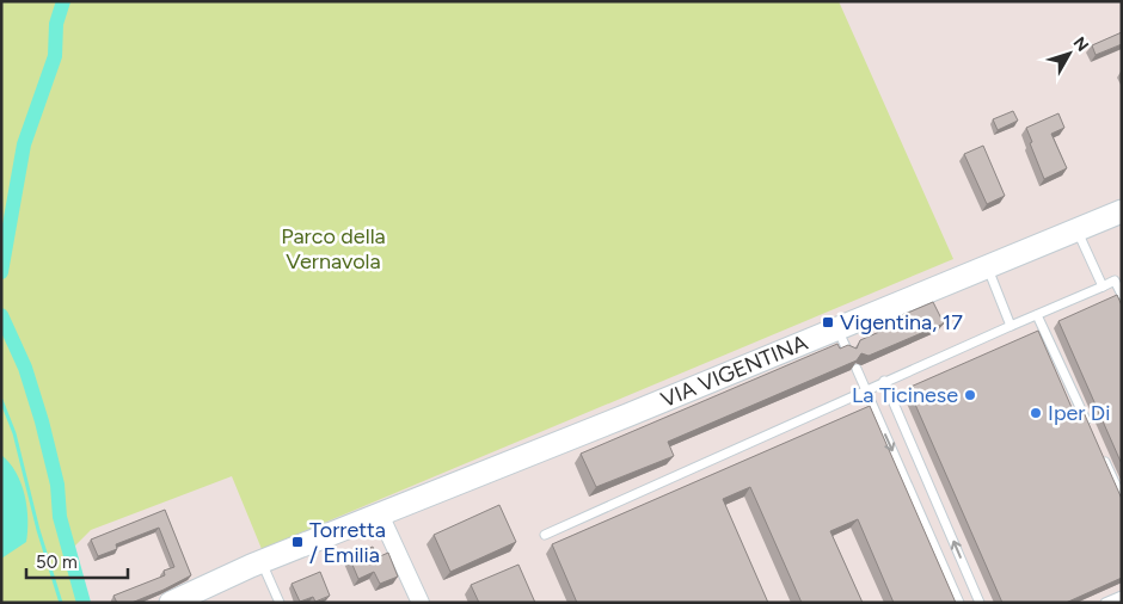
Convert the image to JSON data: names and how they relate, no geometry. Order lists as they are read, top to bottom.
{
  "streets": {
    "street": ["VIA VIGENTINA"]
  },
  "parks": ["Parco della Vernavola"],
  "places": {
    "transit": ["Vigentina, 17", "Torretta / Emilia"],
    "other": ["La Ticinese", "Iper Di"]
  },
  "scale_bar": "50 m",
  "north": "top right"
}
